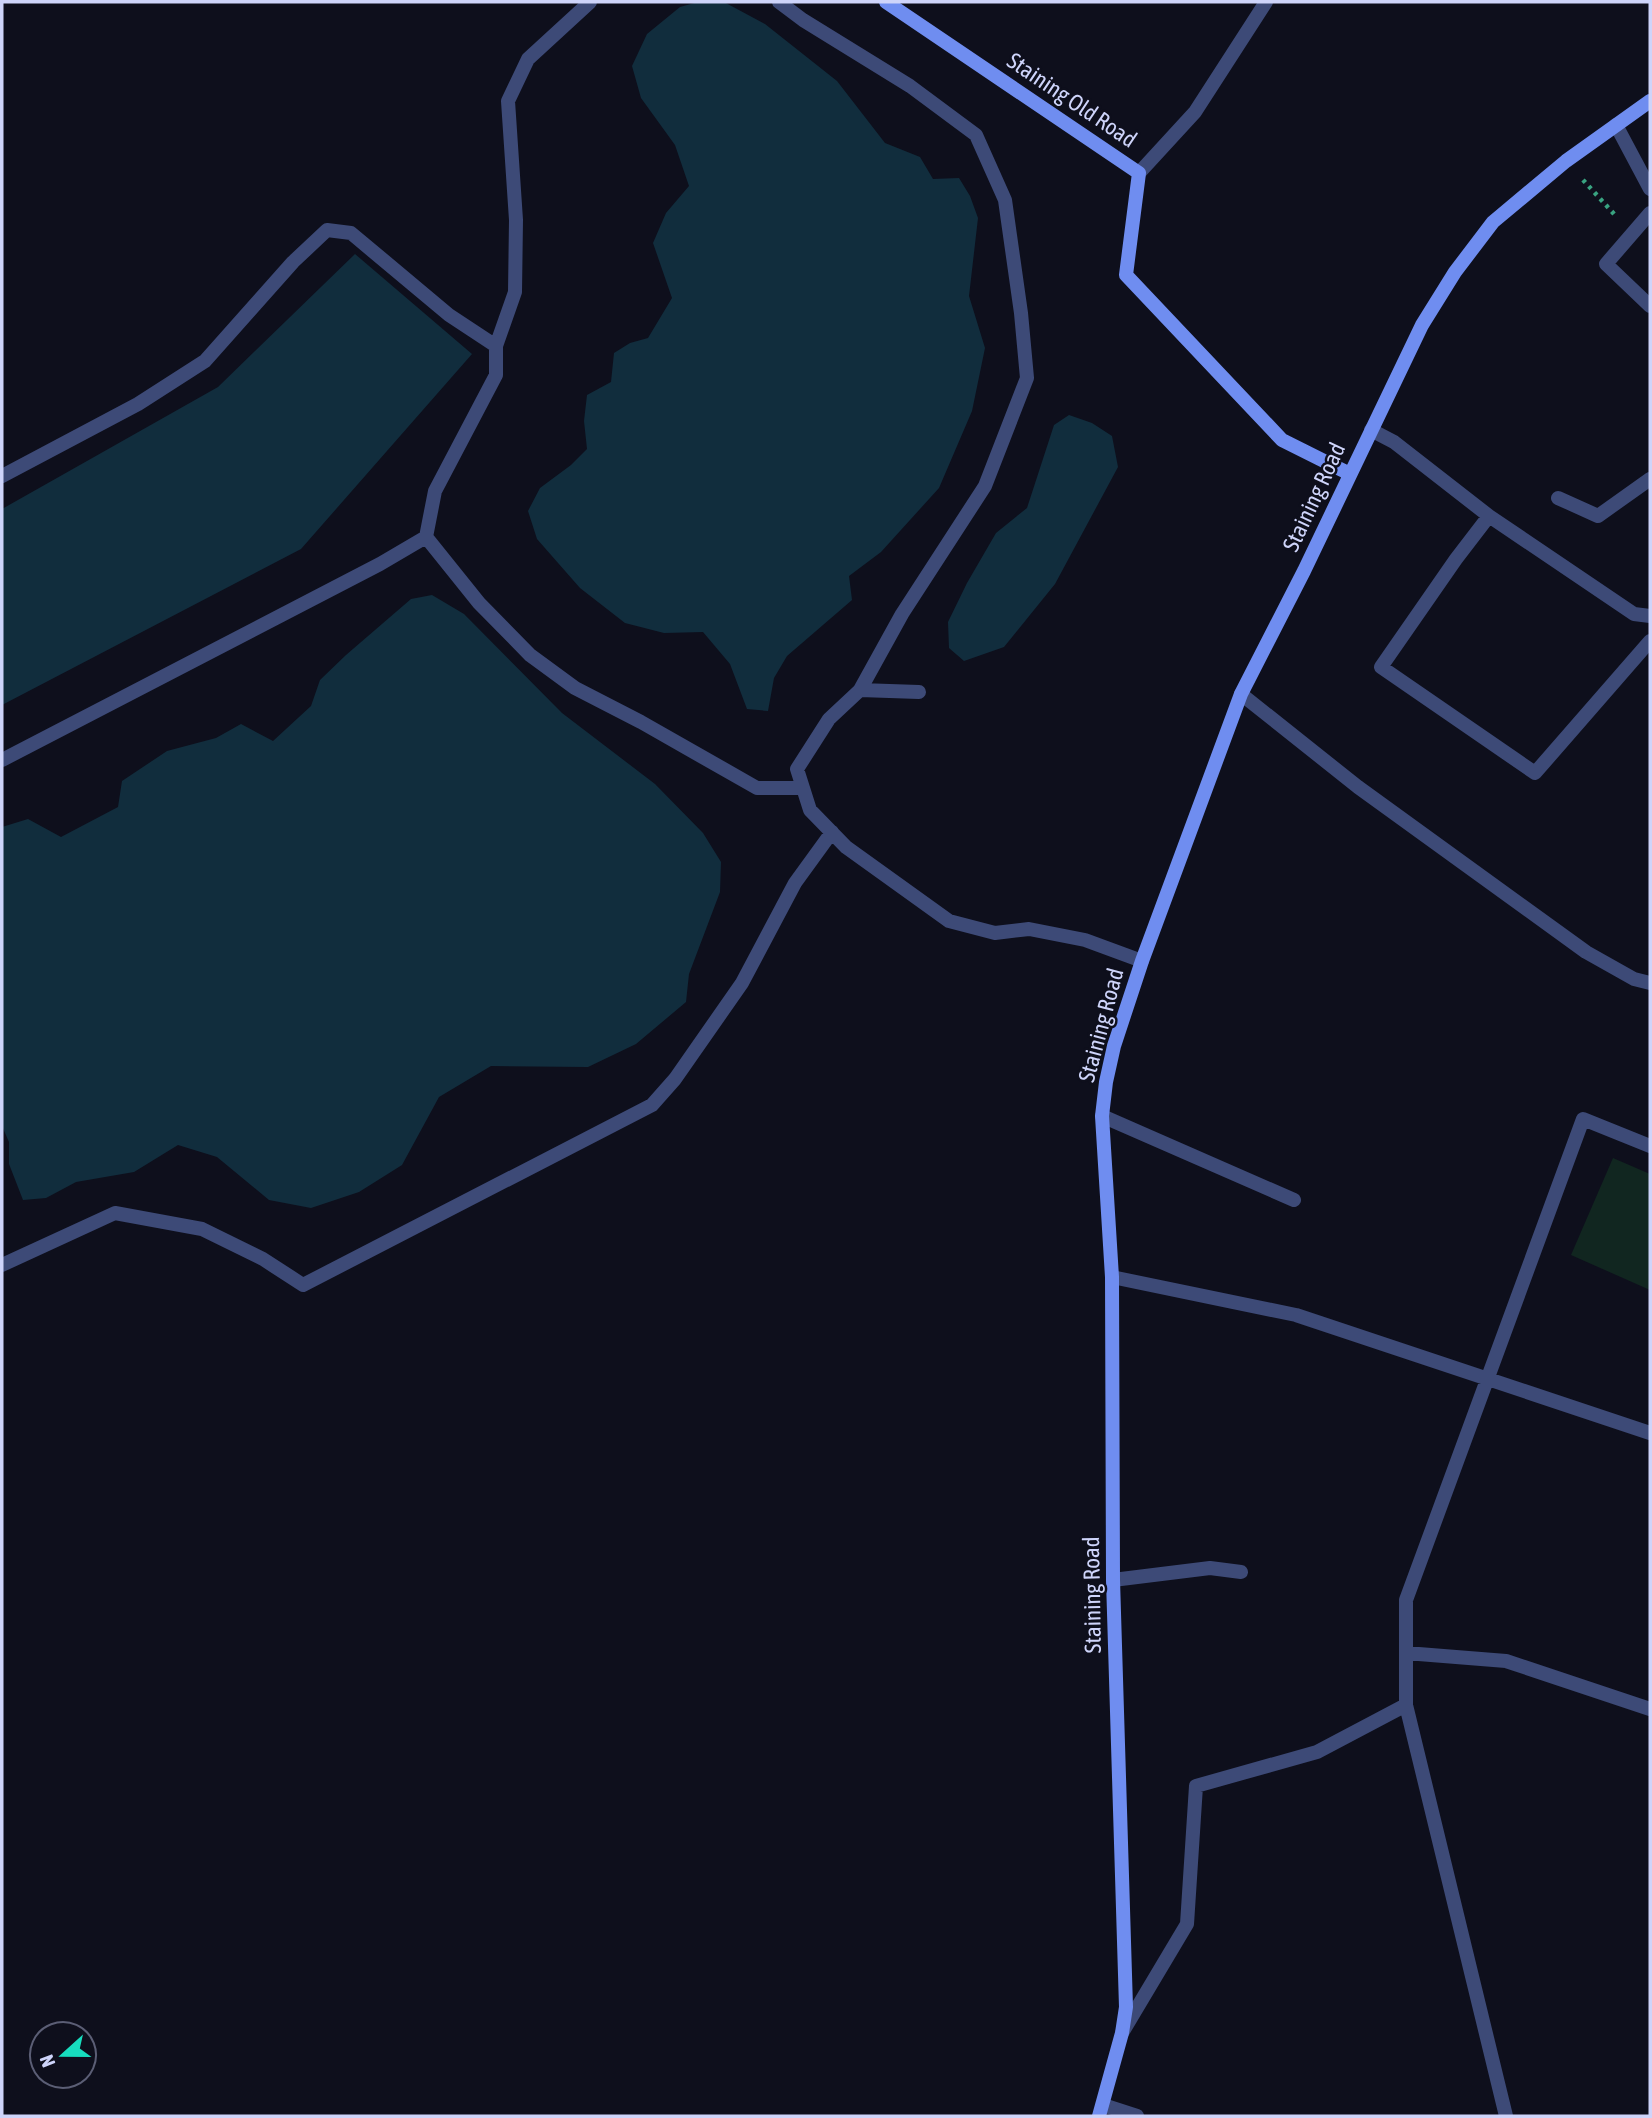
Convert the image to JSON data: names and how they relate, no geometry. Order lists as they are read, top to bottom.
{
  "streets": {
    "street": ["Staining Old Road", "Staining Road"]
  },
  "crossings": [
    ["Staining Old Road", "Staining Road"]
  ],
  "north": "left"
}
